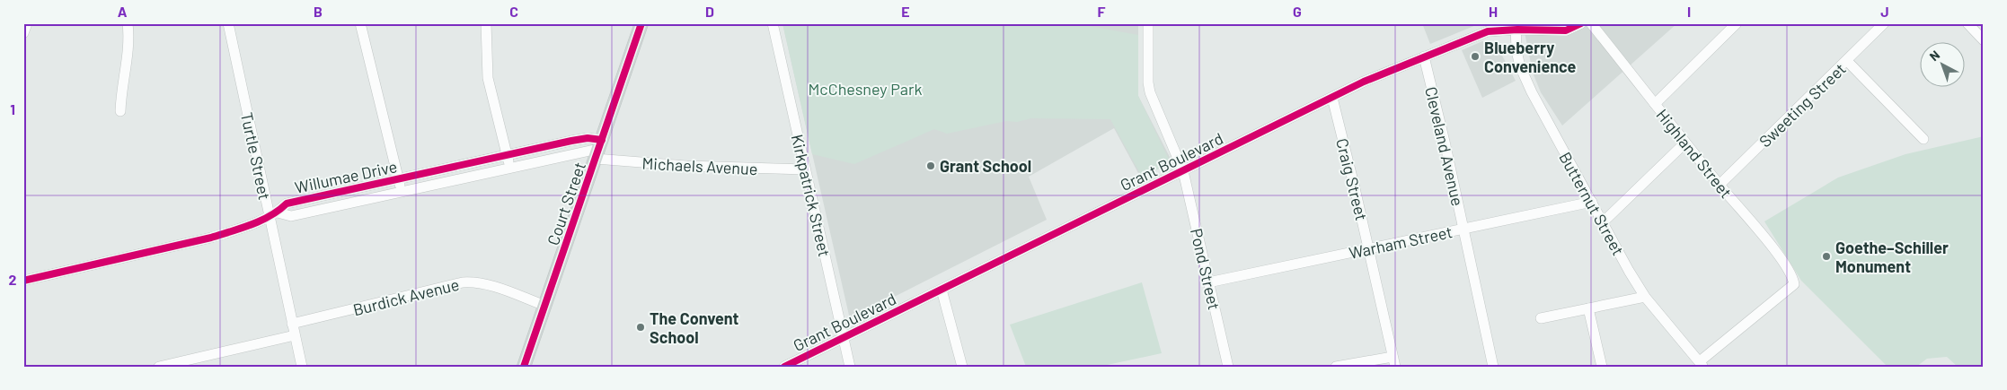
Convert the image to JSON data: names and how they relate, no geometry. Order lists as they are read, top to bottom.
{
  "streets": {
    "main road": ["Court Street"],
    "street": [
      "Sweeting Street",
      "Cleveland Avenue",
      "Highland Street",
      "Turtle Street",
      "Grant Boulevard",
      "Michaels Avenue",
      "Willumae Drive",
      "Craig Street",
      "Kirkpatrick Street",
      "Butternut Street",
      "Warham Street",
      "Pond Street",
      "Burdick Avenue"
    ]
  },
  "crossings": [
    ["Sweeting Street", "Highland Street"],
    ["Cleveland Avenue", "Grant Boulevard"],
    ["Cleveland Avenue", "Warham Street"],
    ["Highland Street", "Butternut Street"],
    ["Turtle Street", "Willumae Drive"],
    ["Turtle Street", "Burdick Avenue"],
    ["Grant Boulevard", "Craig Street"],
    ["Grant Boulevard", "Kirkpatrick Street"],
    ["Grant Boulevard", "Butternut Street"],
    ["Grant Boulevard", "Pond Street"],
    ["Michaels Avenue", "Willumae Drive"],
    ["Michaels Avenue", "Kirkpatrick Street"],
    ["Michaels Avenue", "Court Street"],
    ["Willumae Drive", "Court Street"],
    ["Craig Street", "Warham Street"],
    ["Court Street", "Burdick Avenue"],
    ["Butternut Street", "Warham Street"],
    ["Warham Street", "Pond Street"]
  ],
  "parks": ["McChesney Park"],
  "places": [
    "Blueberry Convenience",
    "Grant School",
    "Goethe–Schiller Monument",
    "The Convent School"
  ],
  "north": "top left",
  "grid": {
    "columns": [
      "A",
      "B",
      "C",
      "D",
      "E",
      "F",
      "G",
      "H",
      "I",
      "J"
    ],
    "rows": ["1", "2"]
  }
}
